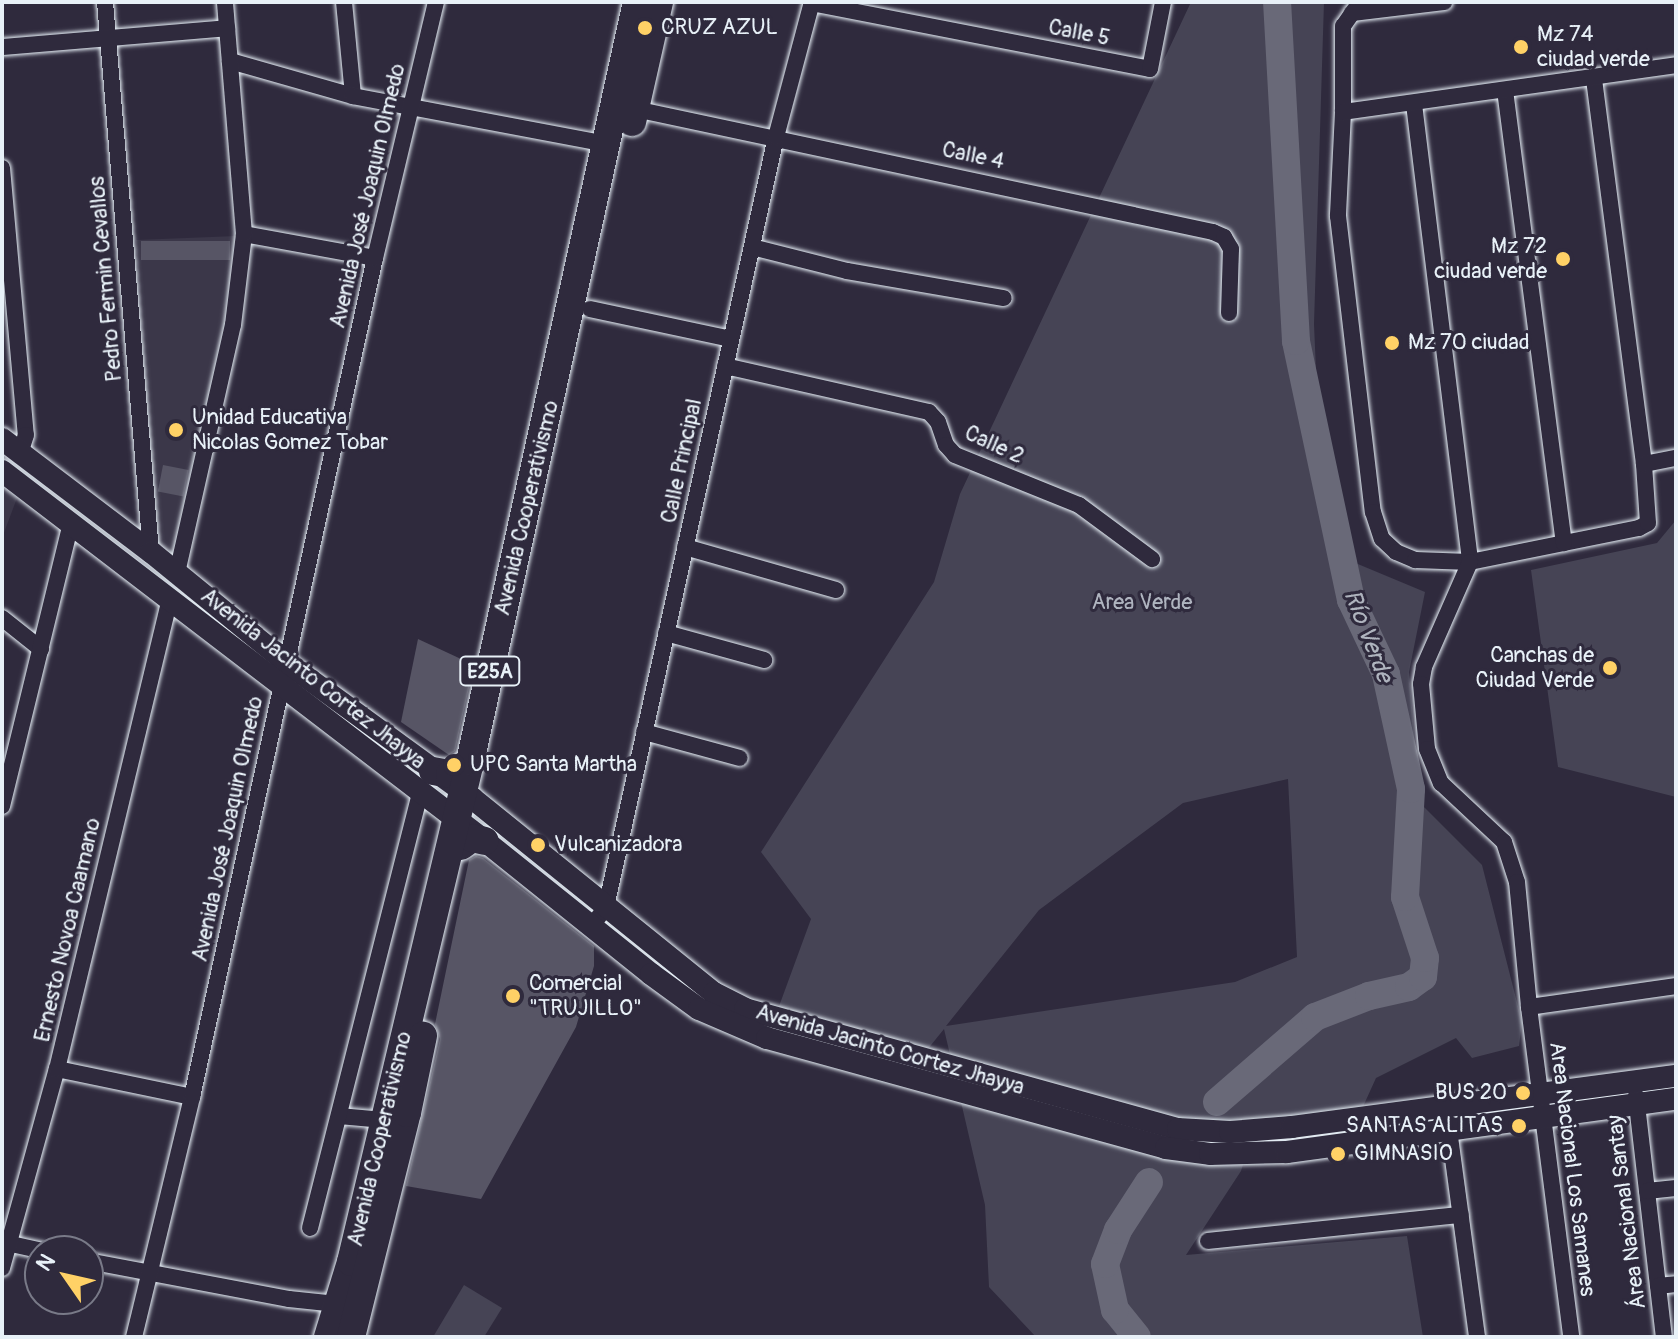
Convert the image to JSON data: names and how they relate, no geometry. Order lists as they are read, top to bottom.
{
  "streets": {
    "highway": ["Avenida Cooperativismo", "E25A"],
    "street": [
      "Calle 5",
      "Calle 4",
      "Avenida José Joaquin Olmedo",
      "Pedro Fermin Cevallos",
      "Calle 2",
      "Calle Principal",
      "Avenida Jacinto Cortez Jhayya",
      "Ernesto Novoa Caamano",
      "Area Nacional Los Samanes",
      "Área Nacional Santay"
    ]
  },
  "crossings": [
    ["Calle 5", "Calle Principal"],
    ["Calle 4", "Calle Principal"],
    ["Calle 4", "Avenida Cooperativismo"],
    ["Avenida José Joaquin Olmedo", "Avenida Jacinto Cortez Jhayya"],
    ["Pedro Fermin Cevallos", "Avenida Jacinto Cortez Jhayya"],
    ["Calle 2", "Calle Principal"],
    ["Calle Principal", "Avenida Jacinto Cortez Jhayya"],
    ["Avenida Cooperativismo", "Avenida Jacinto Cortez Jhayya"],
    ["Avenida Jacinto Cortez Jhayya", "Ernesto Novoa Caamano"],
    ["Avenida Jacinto Cortez Jhayya", "Area Nacional Los Samanes"],
    ["Avenida Jacinto Cortez Jhayya", "Área Nacional Santay"]
  ],
  "water": ["Río Verde"],
  "parks": ["Area Verde"],
  "places": [
    "CRUZ AZUL",
    "Mz 74 ciudad verde",
    "Mz 72 ciudad verde",
    "Mz 70 ciudad",
    "Unidad Educativa Nicolas Gomez Tobar",
    "Canchas de Ciudad Verde",
    "UPC Santa Martha",
    "Vulcanizadora",
    "Comercial \"TRUJILLO\"",
    "BUS 20",
    "SANTAS ALITAS",
    "GIMNASIO"
  ],
  "north": "top left"
}
